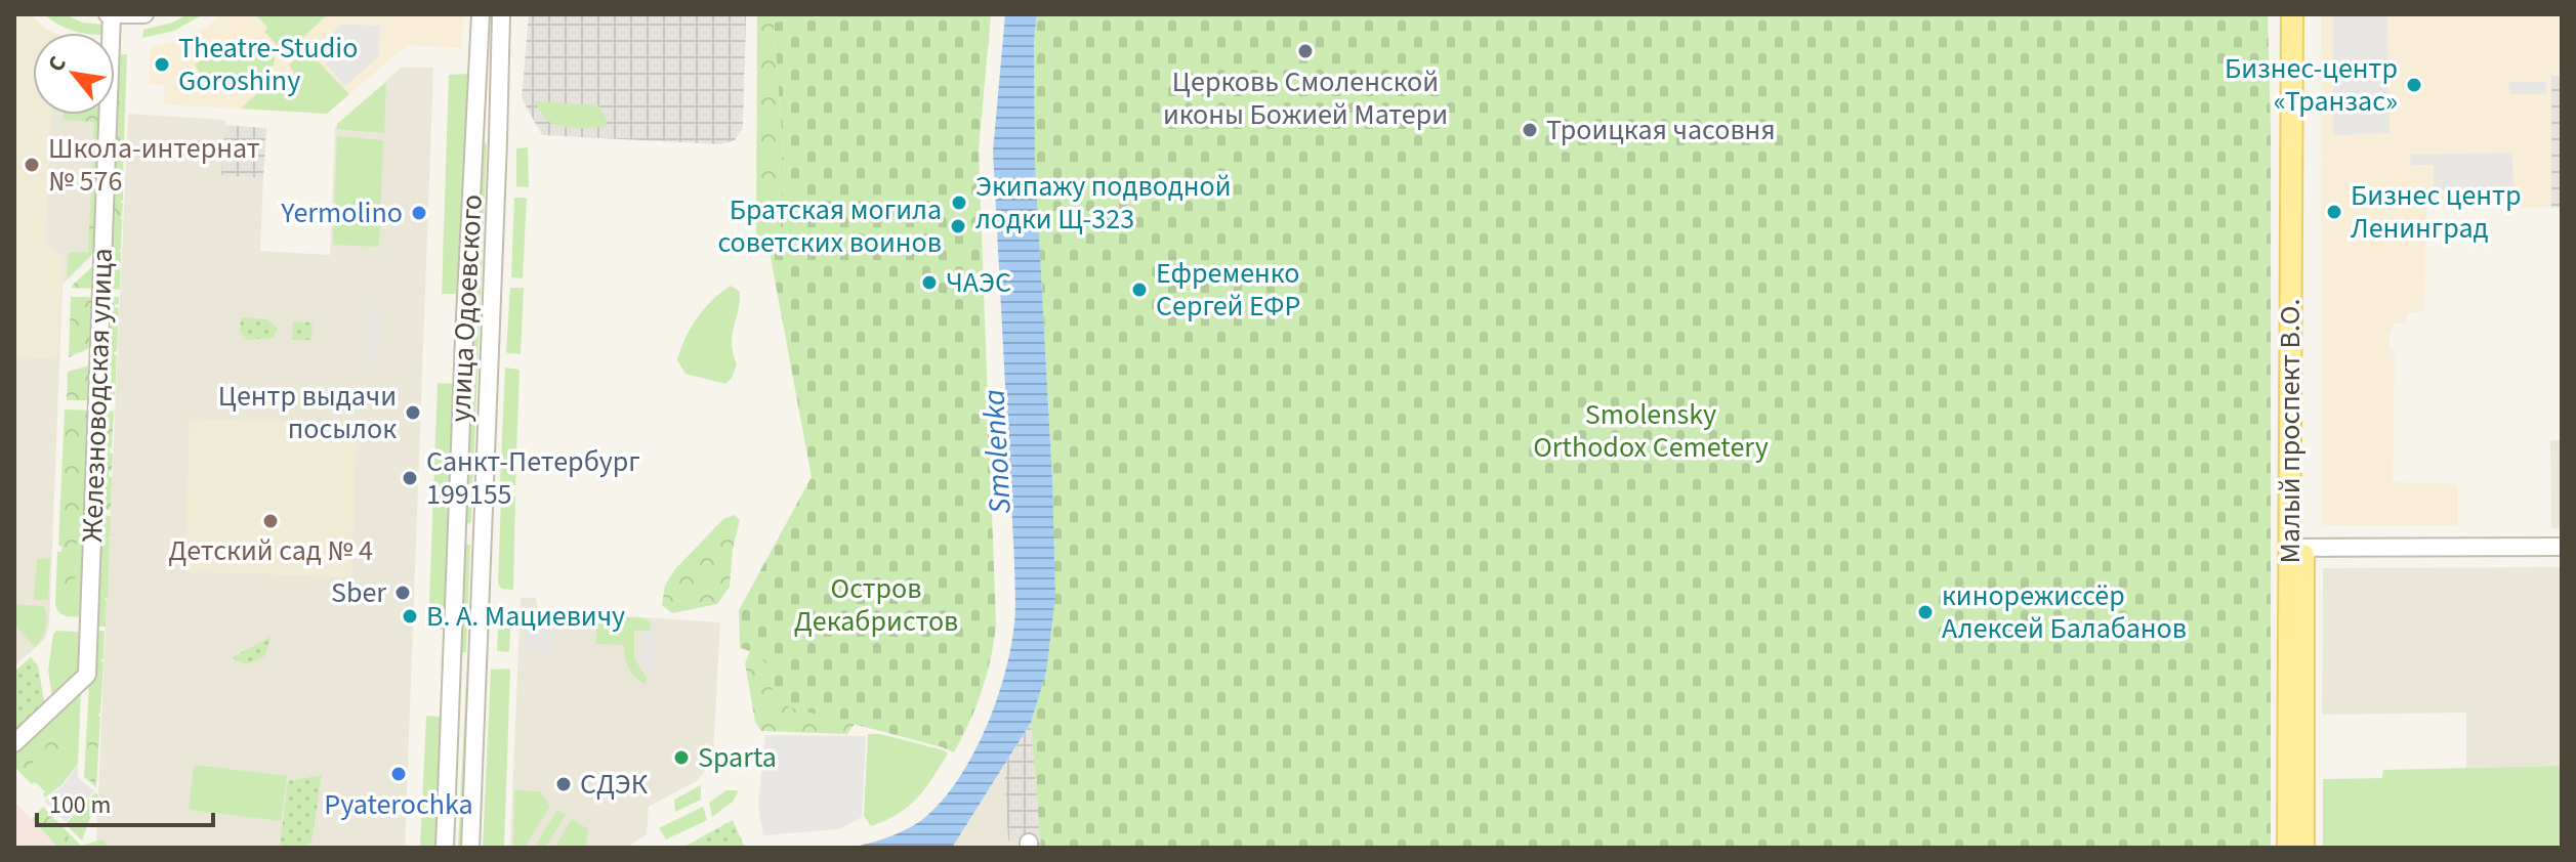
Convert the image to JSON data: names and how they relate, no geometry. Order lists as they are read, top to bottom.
{
  "streets": {
    "main road": ["Малый проспект В.О."],
    "street": ["улица Одоевского", "Железноводская улица"]
  },
  "water": ["Smolenka"],
  "parks": ["Smolensky Orthodox Cemetery", "Остров Декабристов"],
  "places": [
    "Церковь Смоленской иконы Божией Матери",
    "Theatre-Studio Goroshiny",
    "Бизнес-центр «Транзас»",
    "Троицкая часовня",
    "Школа-интернат № 576",
    "Экипажу подводной лодки Щ-323",
    "Бизнес центр Ленинград",
    "Yermolino",
    "Братская могила советских воинов",
    "ЧАЭС",
    "Ефременко Сергей ЕФР",
    "Центр выдачи посылок",
    "Санкт-Петербург 199155",
    "Детский сад № 4",
    "Sber",
    "кинорежиссёр Алексей Балабанов",
    "В. А. Мациевичу",
    "Sparta",
    "Pyaterochka",
    "СДЭК"
  ],
  "scale_bar": "100 m",
  "north": "top left"
}
